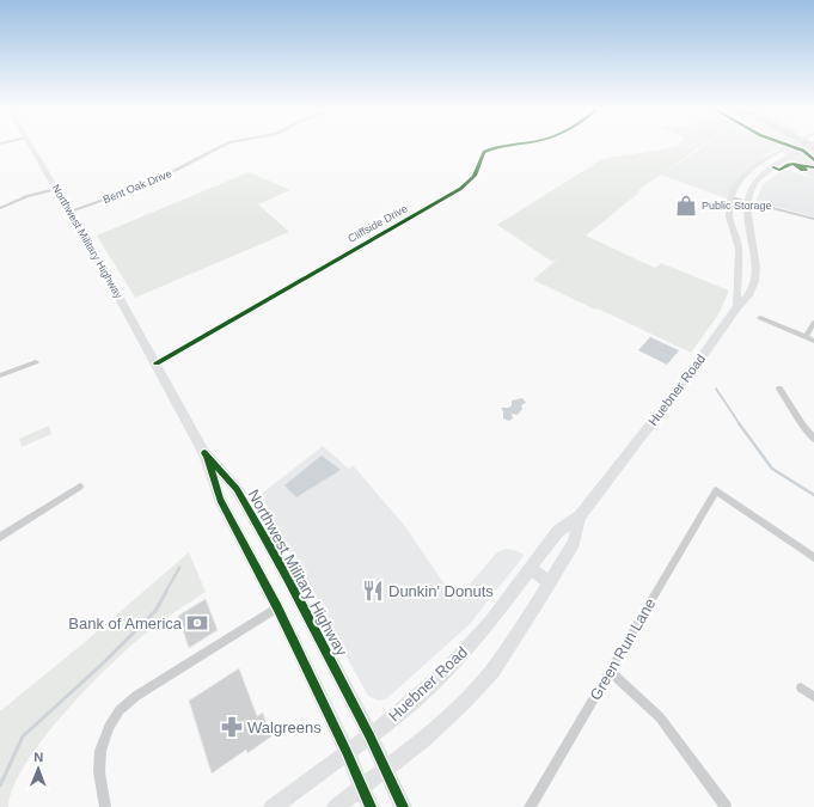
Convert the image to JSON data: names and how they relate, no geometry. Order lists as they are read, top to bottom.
{
  "streets": {
    "main road": ["Northwest Military Highway", "Huebner Road"],
    "street": ["Bent Oak Drive", "Cliffside Drive", "Green Run Lane"]
  },
  "crossings": [
    ["Bent Oak Drive", "Northwest Military Highway"],
    ["Cliffside Drive", "Northwest Military Highway"],
    ["Northwest Military Highway", "Huebner Road"]
  ],
  "places": {
    "shop": ["Public Storage"],
    "restaurant": ["Dunkin' Donuts"],
    "bank": ["Bank of America"],
    "pharmacy": ["Walgreens"]
  },
  "north": "top"
}
